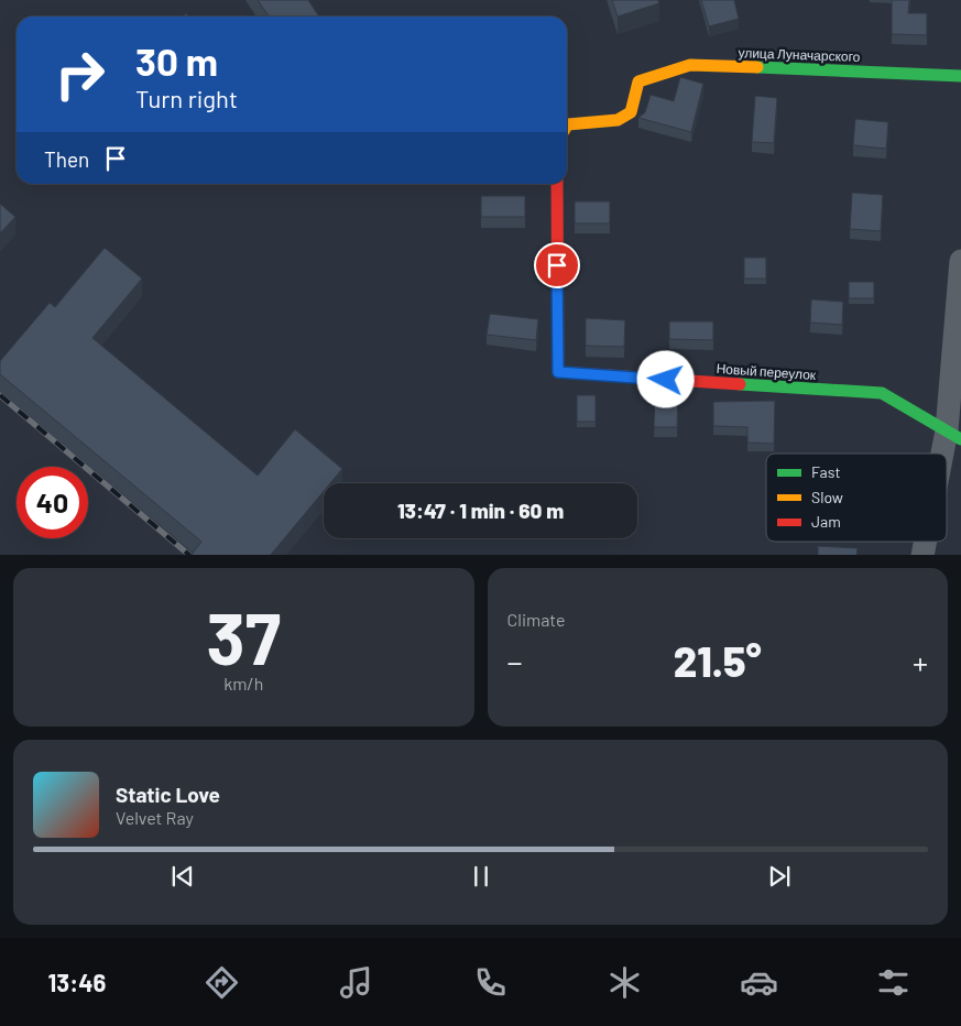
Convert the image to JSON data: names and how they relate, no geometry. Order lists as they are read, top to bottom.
{
  "streets": {
    "street": ["улица Луначарского", "Новый переулок"]
  },
  "legend": ["Fast", "Slow", "Jam"],
  "page": {
    "turn": ["30 m", "Turn right"],
    "then": "Then",
    "limit": "40",
    "trip": "13:47 · 1 min · 60 m",
    "tile": [
      ["37", "km/h"],
      "Climate"
    ],
    "heat": ["−", "21.5°", "+"],
    "song": ["Static Love", "Velvet Ray"],
    "tabs": "13:46"
  }
}
